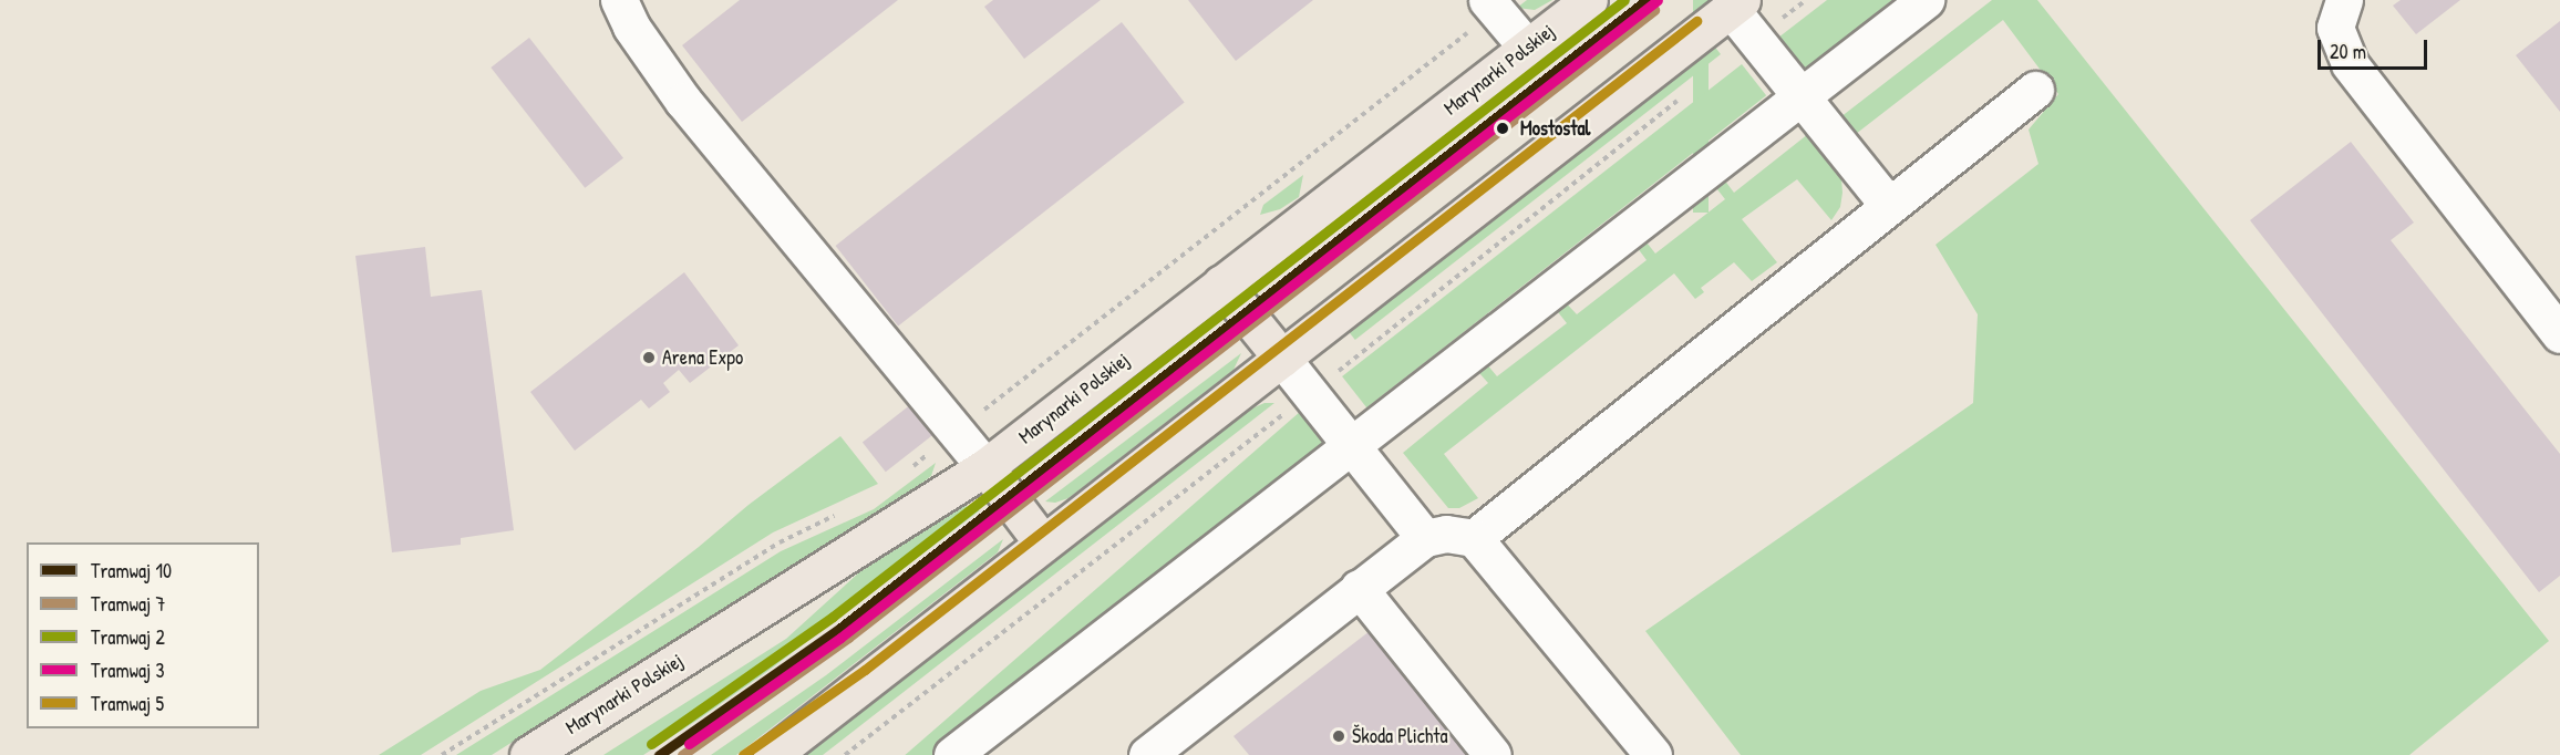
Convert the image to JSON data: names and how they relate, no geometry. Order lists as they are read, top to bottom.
{
  "streets": {
    "main road": ["Marynarki Polskiej"]
  },
  "places": ["Mostostal", "Arena Expo", "Škoda Plichta"],
  "lines": [
    "tram line 10",
    "tram line 2",
    "tram line 3",
    "tram line 7",
    "tram line 5"
  ],
  "legend": [
    "Tramwaj 10",
    "Tramwaj 7",
    "Tramwaj 2",
    "Tramwaj 3",
    "Tramwaj 5"
  ],
  "scale_bar": "20 m"
}
